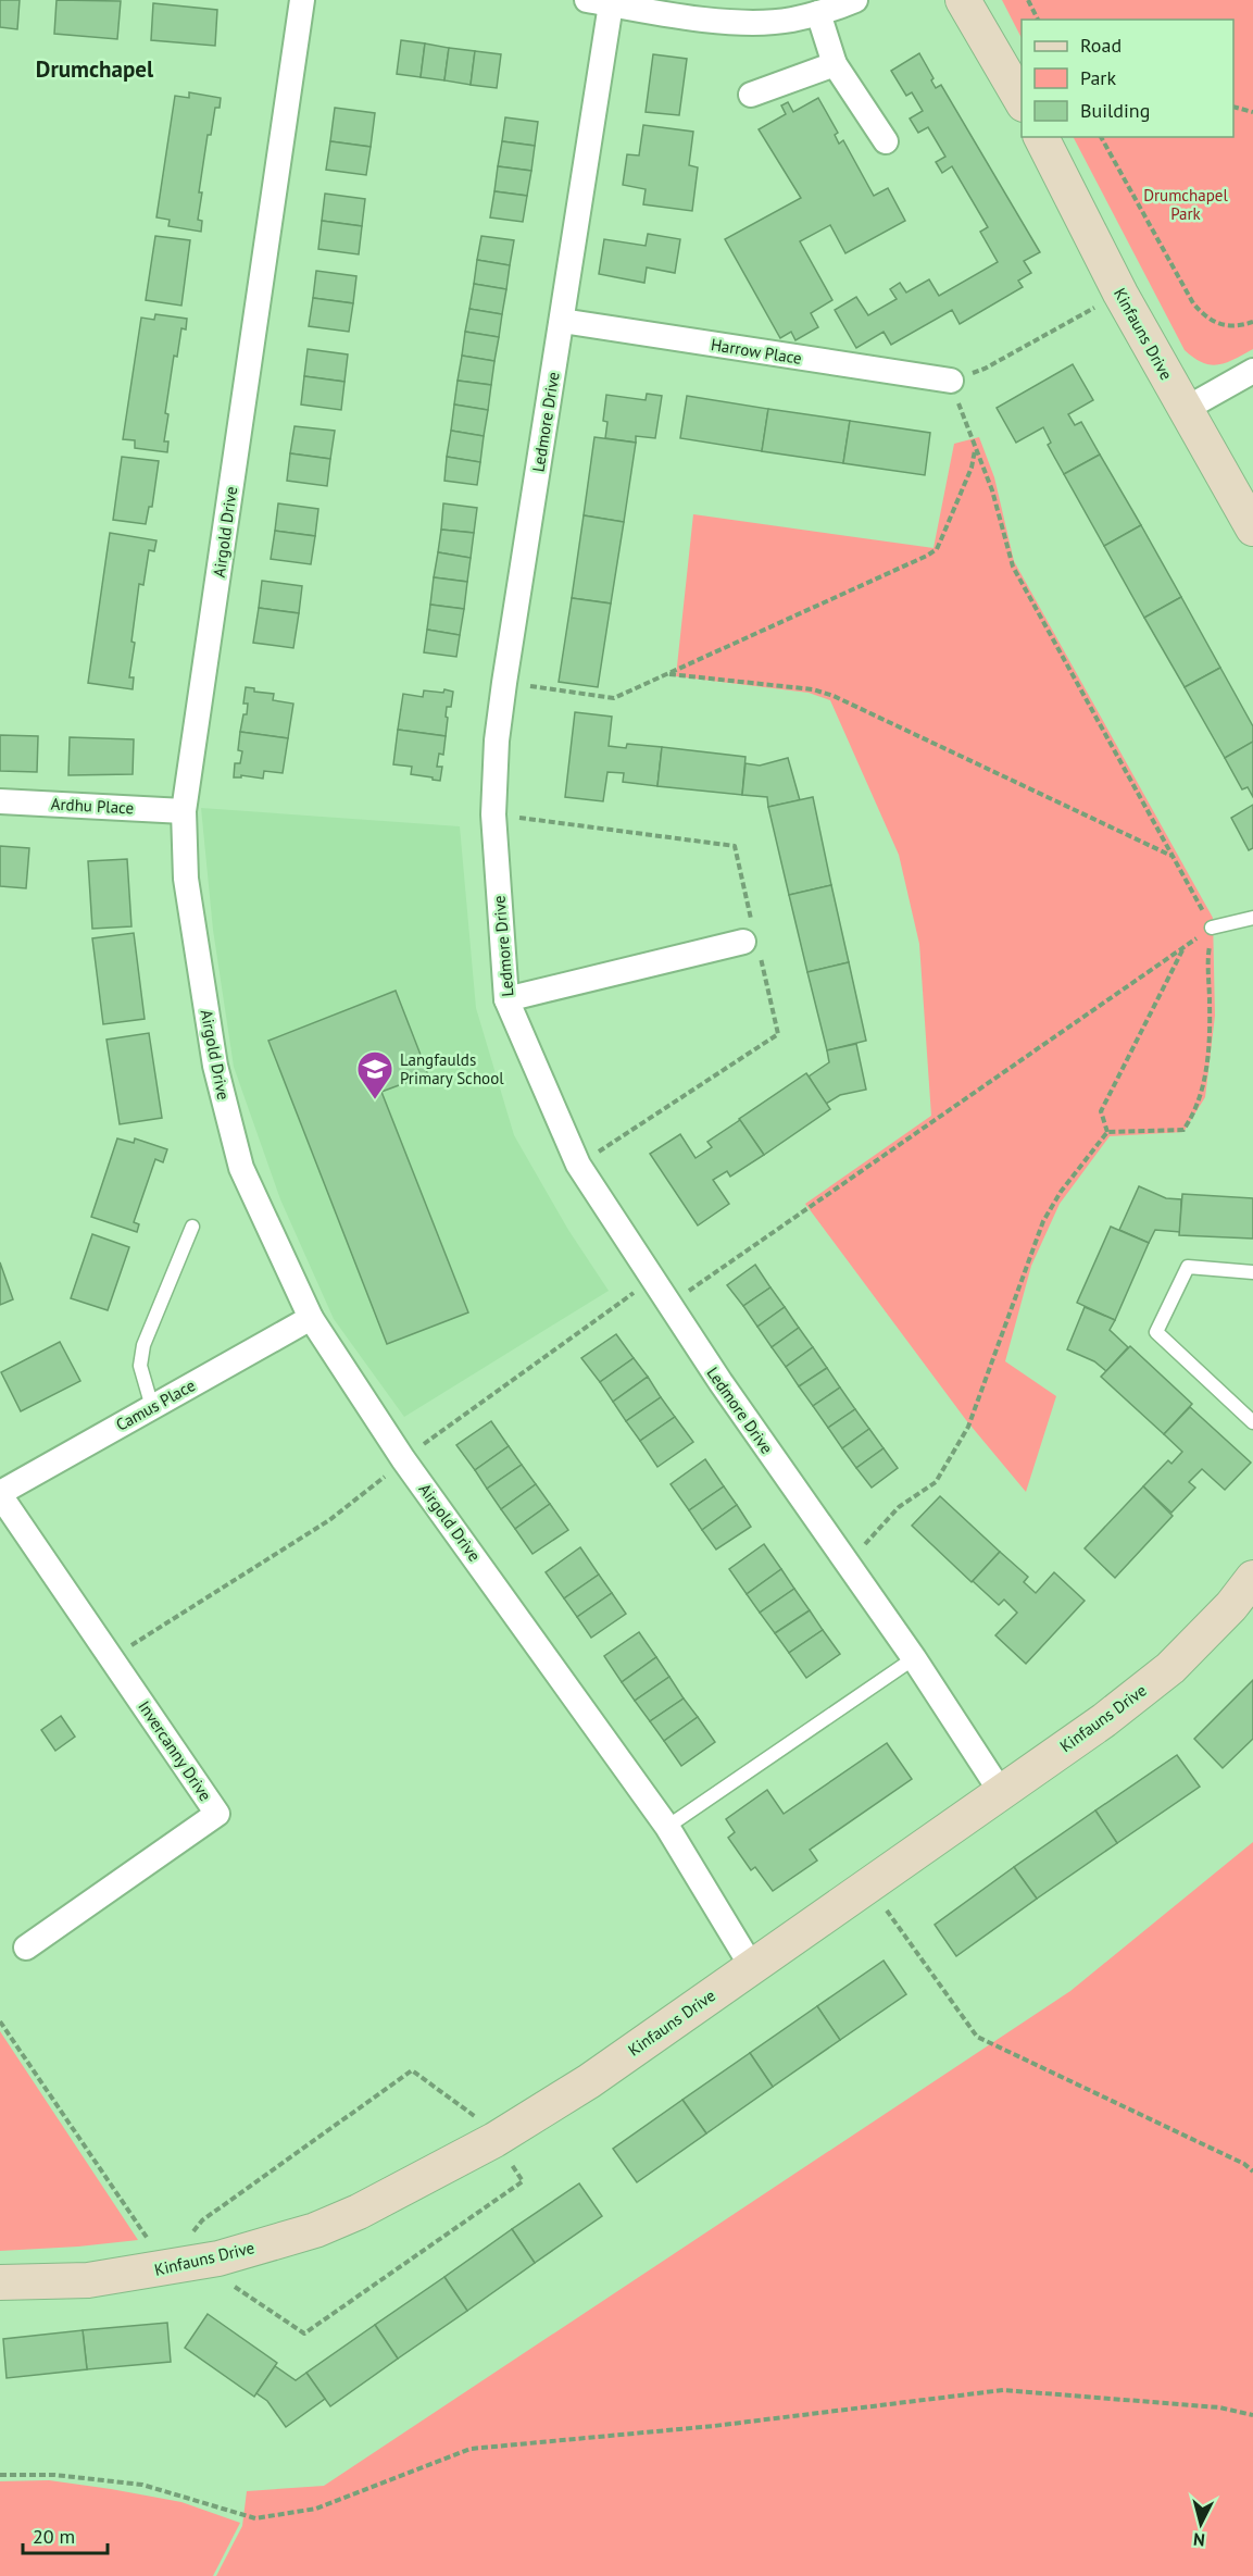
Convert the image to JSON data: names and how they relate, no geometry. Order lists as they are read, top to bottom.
{
  "streets": {
    "street": [
      "Kinfauns Drive",
      "Harrow Place",
      "Ledmore Drive",
      "Airgold Drive",
      "Ardhu Place",
      "Camus Place",
      "Invercanny Drive"
    ]
  },
  "crossings": [
    ["Kinfauns Drive", "Ledmore Drive"],
    ["Kinfauns Drive", "Airgold Drive"],
    ["Harrow Place", "Ledmore Drive"],
    ["Airgold Drive", "Ardhu Place"],
    ["Airgold Drive", "Camus Place"],
    ["Camus Place", "Invercanny Drive"]
  ],
  "districts": ["Drumchapel"],
  "parks": ["Drumchapel Park"],
  "places": {
    "school or university": ["Langfaulds Primary School"]
  },
  "legend": ["Road", "Park", "Building"],
  "scale_bar": "20 m",
  "north": "bottom"
}
